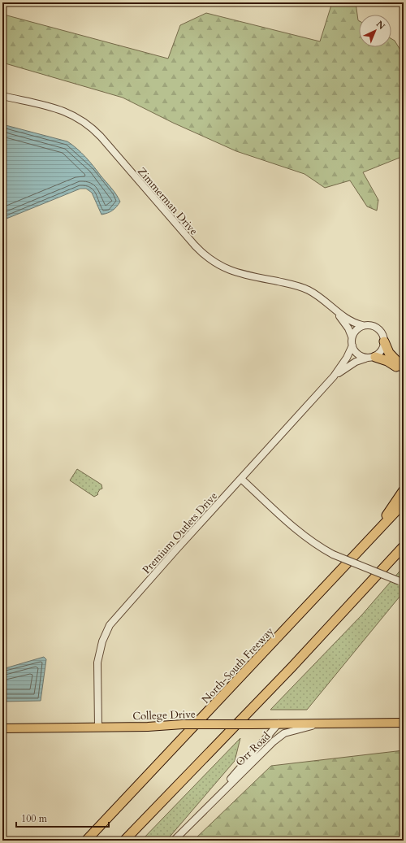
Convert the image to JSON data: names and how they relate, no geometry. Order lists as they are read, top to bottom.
{
  "streets": {
    "highway": ["North-South Freeway"],
    "main road": ["College Drive"],
    "street": ["Zimmerman Drive", "Premium Outlets Drive", "Orr Road"]
  },
  "crossings": [
    ["Zimmerman Drive", "Premium Outlets Drive"],
    ["Premium Outlets Drive", "College Drive"],
    ["College Drive", "Orr Road"]
  ],
  "scale_bar": "100 m",
  "north": "top right"
}
